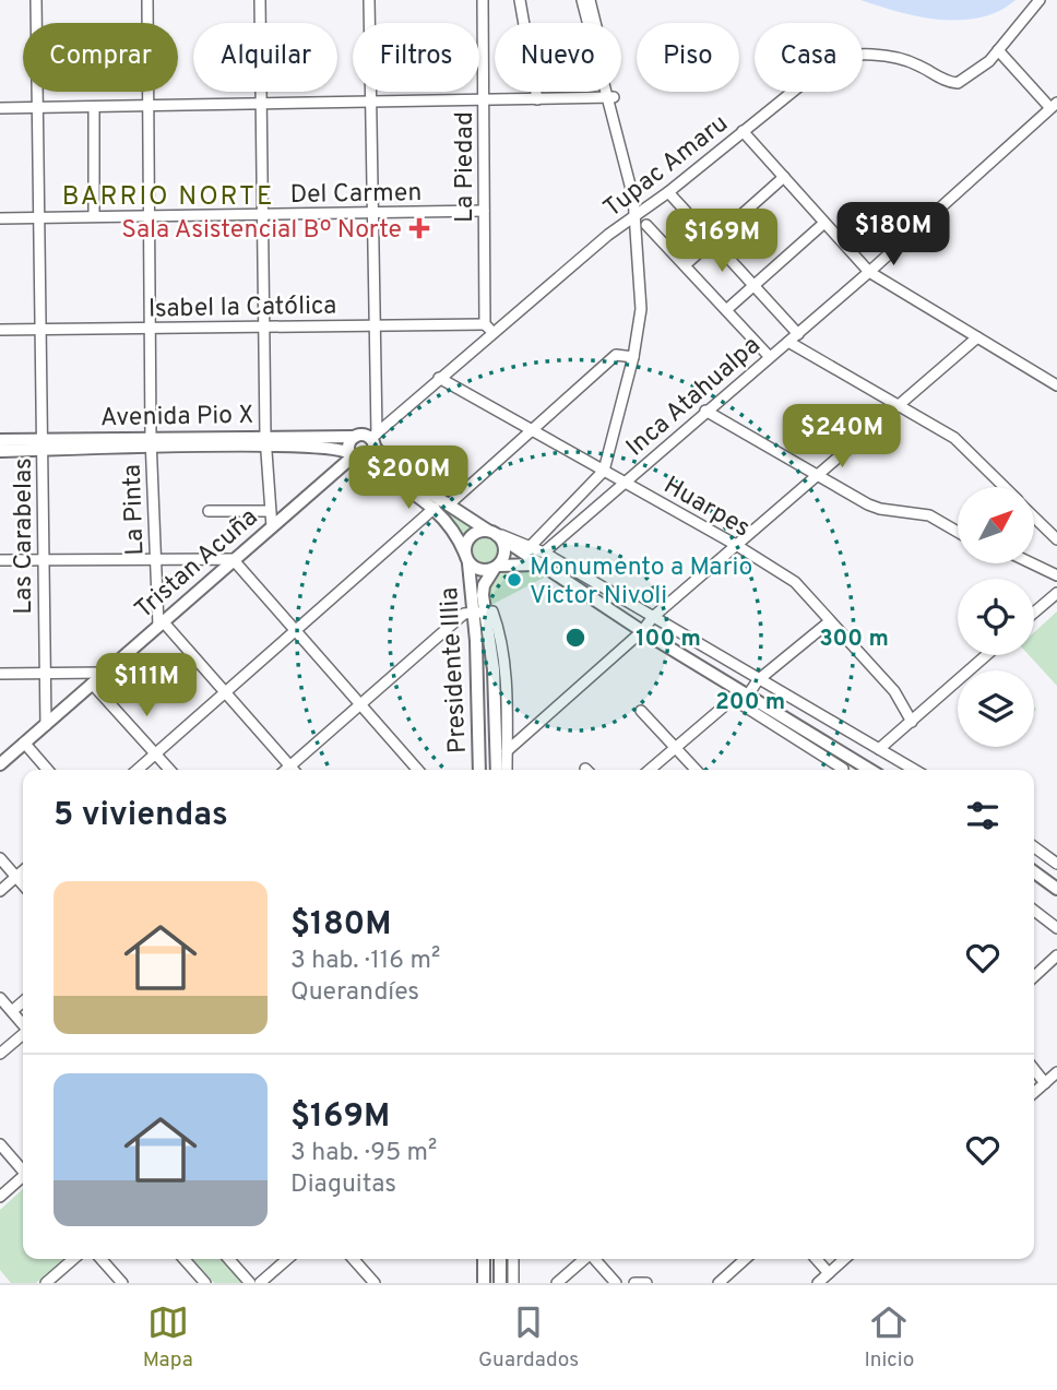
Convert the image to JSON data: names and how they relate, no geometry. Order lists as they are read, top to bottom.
{
  "streets": {
    "main road": ["Avenida Pio X", "Tristan Acuña", "Presidente Illia"],
    "street": [
      "Tupac Amaru",
      "La Piedad",
      "Del Carmen",
      "Isabel la Católica",
      "Inca Atahualpa",
      "Huarpes",
      "La Pinta",
      "Las Carabelas"
    ]
  },
  "crossings": [
    ["Tupac Amaru", "La Piedad"],
    ["Tupac Amaru", "Isabel la Católica"],
    ["Tupac Amaru", "Avenida Pio X"],
    ["Tupac Amaru", "Huarpes"],
    ["Tupac Amaru", "Tristan Acuña"],
    ["La Piedad", "Del Carmen"],
    ["La Piedad", "Isabel la Católica"],
    ["Del Carmen", "La Pinta"],
    ["Del Carmen", "Las Carabelas"],
    ["Isabel la Católica", "La Pinta"],
    ["Isabel la Católica", "Las Carabelas"],
    ["Inca Atahualpa", "Huarpes"],
    ["Avenida Pio X", "La Pinta"],
    ["Avenida Pio X", "Las Carabelas"],
    ["Avenida Pio X", "Tristan Acuña"],
    ["La Pinta", "Tristan Acuña"],
    ["Las Carabelas", "Tristan Acuña"]
  ],
  "districts": ["BARRIO NORTE"],
  "places": {
    "health": ["Sala Asistencial Bº Norte"],
    "other": ["Monumento a Mario Victor Nivoli"]
  },
  "north": "top right",
  "page": {
    "chip": [
      "Comprar",
      "Alquilar",
      "Filtros",
      "Nuevo",
      "Piso",
      "Casa"
    ],
    "price": [
      "$180M",
      "$169M",
      "$240M",
      "$200M",
      "$111M"
    ],
    "heading": "5 viviendas",
    "list": [
      {
        "name": "$180M",
        "note": "3 hab. · 116 m² · Querandíes"
      },
      {
        "name": "$169M",
        "note": "3 hab. · 95 m² · Diaguitas"
      }
    ],
    "tabs": ["Mapa", "Guardados", "Inicio"]
  },
  "rings": ["100 m", "300 m", "200 m"]
}
